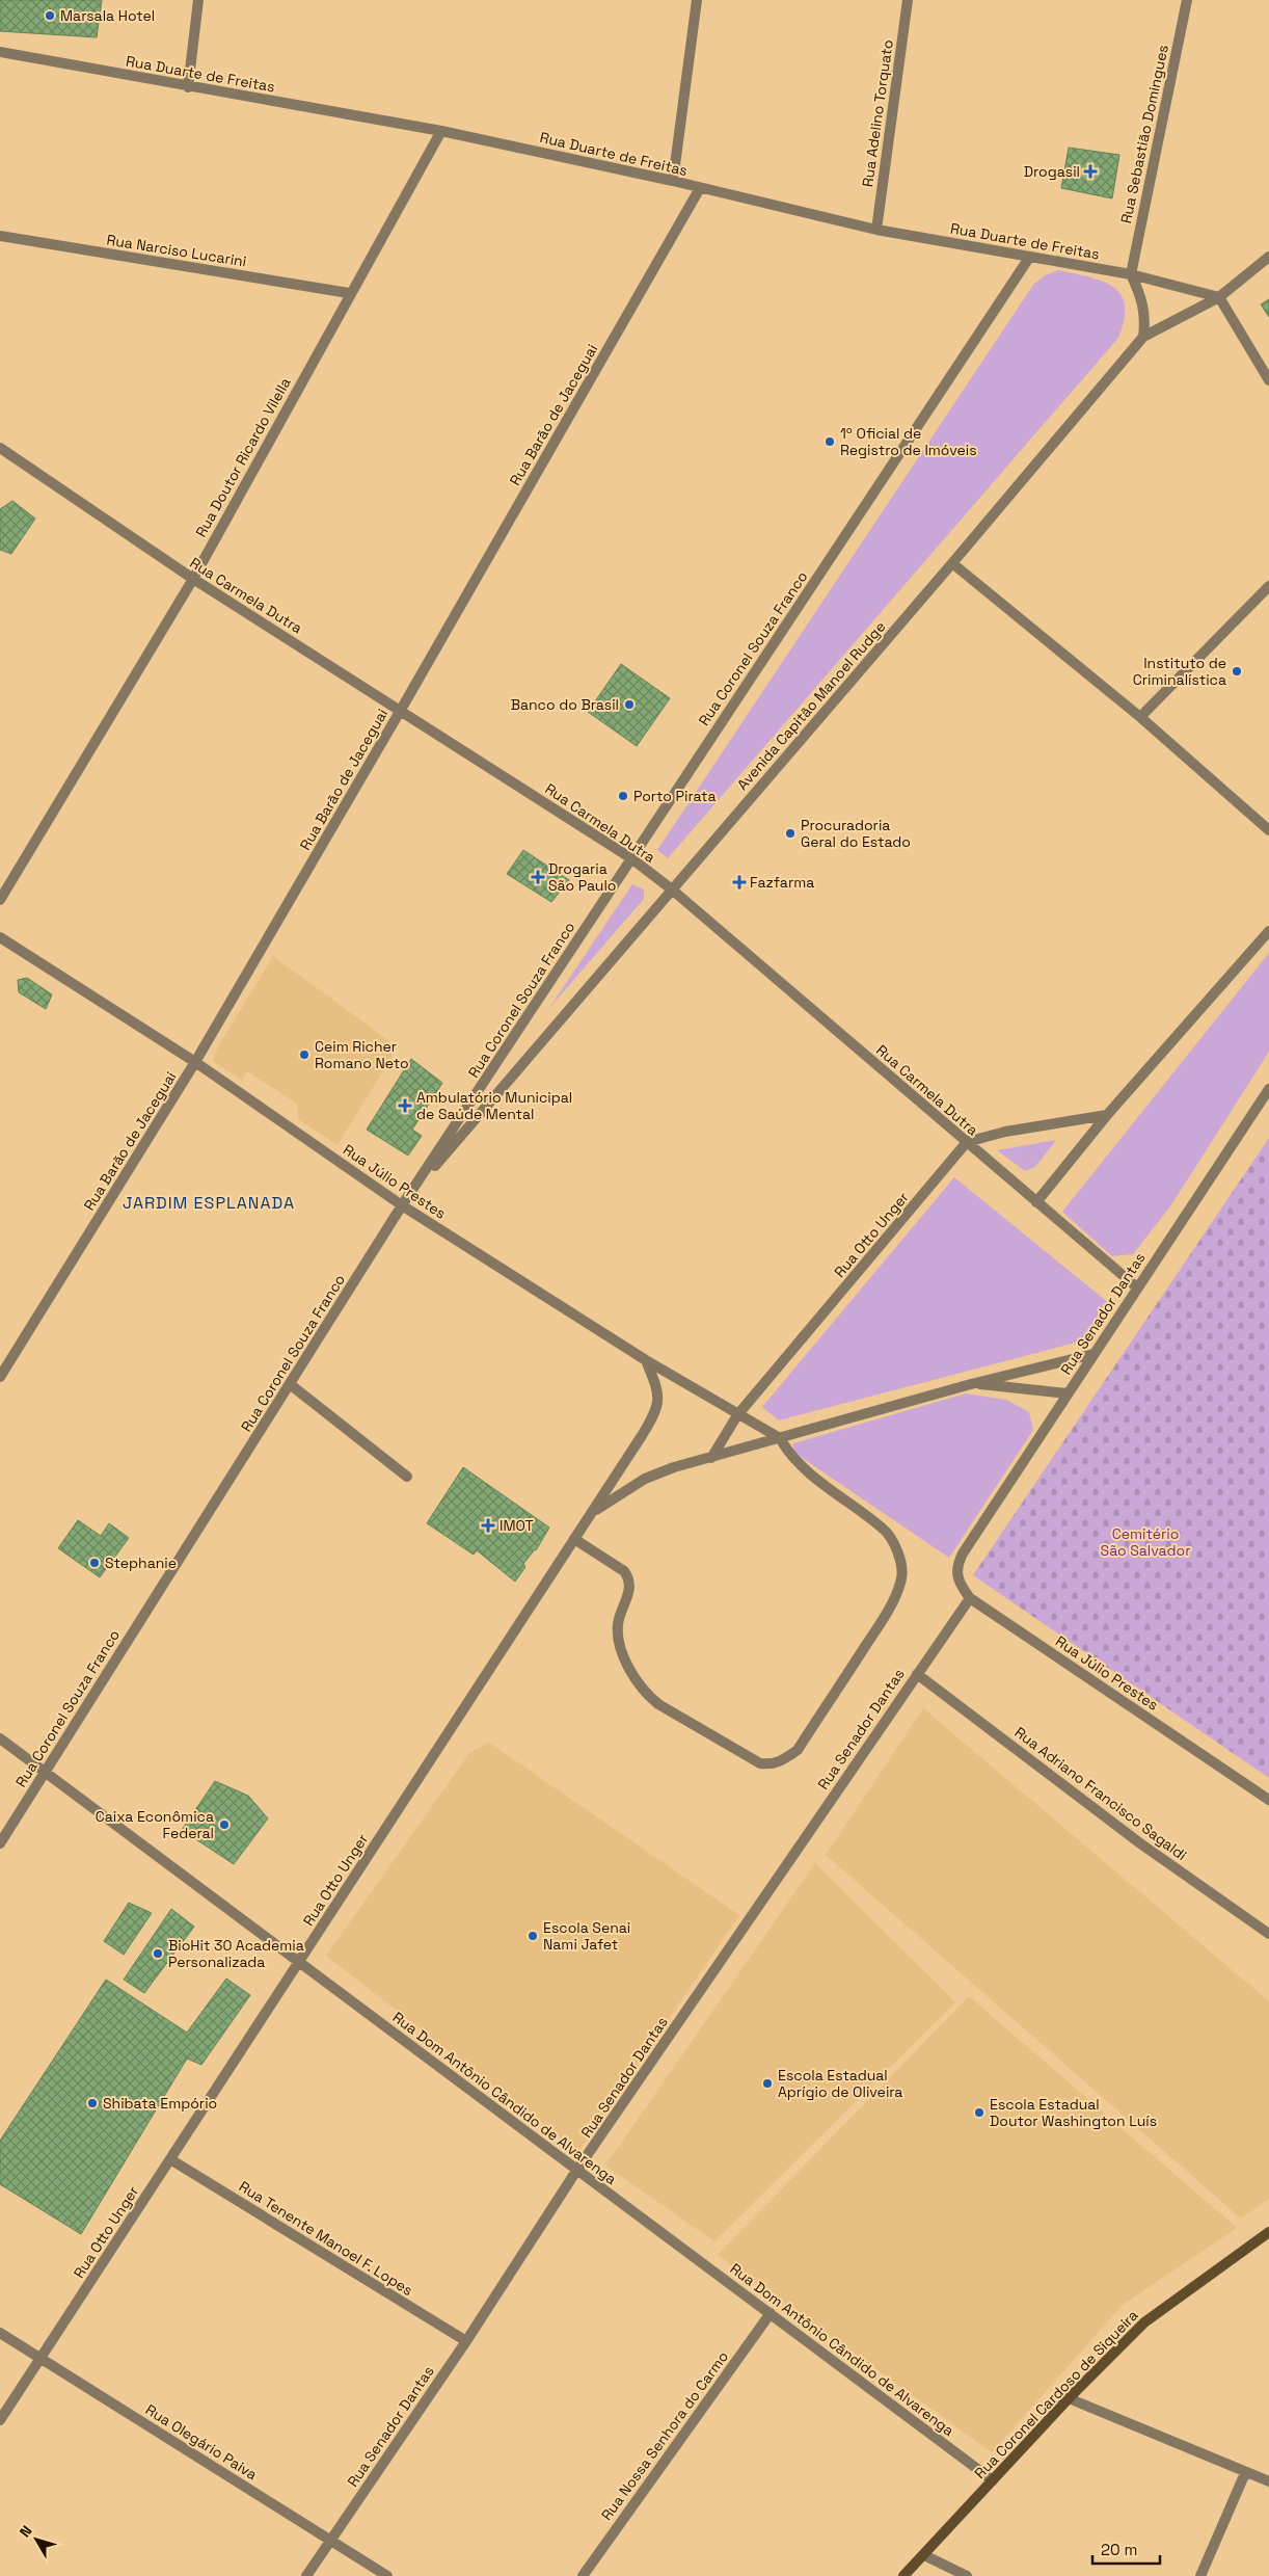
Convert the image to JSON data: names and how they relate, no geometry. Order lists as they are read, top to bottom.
{
  "streets": {
    "main road": ["Rua Coronel Cardoso de Siqueira"],
    "street": [
      "Rua Duarte de Freitas",
      "Rua Adelino Torquato",
      "Rua Sebastião Domingues",
      "Rua Narciso Lucarini",
      "Rua Barão de Jaceguai",
      "Rua Doutor Ricardo Vilella",
      "Rua Carmela Dutra",
      "Rua Coronel Souza Franco",
      "Avenida Capitão Manoel Rudge",
      "Rua Júlio Prestes",
      "Rua Otto Unger",
      "Rua Senador Dantas",
      "Rua Adriano Francisco Sagaldi",
      "Rua Dom Antônio Cândido de Alvarenga",
      "Rua Tenente Manoel F. Lopes",
      "Rua Nossa Senhora do Carmo",
      "Rua Olegário Paiva"
    ]
  },
  "crossings": [
    ["Rua Duarte de Freitas", "Rua Adelino Torquato"],
    ["Rua Duarte de Freitas", "Rua Sebastião Domingues"],
    ["Rua Duarte de Freitas", "Rua Barão de Jaceguai"],
    ["Rua Duarte de Freitas", "Rua Doutor Ricardo Vilella"],
    ["Rua Duarte de Freitas", "Rua Coronel Souza Franco"],
    ["Rua Duarte de Freitas", "Avenida Capitão Manoel Rudge"],
    ["Rua Narciso Lucarini", "Rua Doutor Ricardo Vilella"],
    ["Rua Barão de Jaceguai", "Rua Carmela Dutra"],
    ["Rua Barão de Jaceguai", "Rua Júlio Prestes"],
    ["Rua Doutor Ricardo Vilella", "Rua Carmela Dutra"],
    ["Rua Carmela Dutra", "Rua Coronel Souza Franco"],
    ["Rua Carmela Dutra", "Avenida Capitão Manoel Rudge"],
    ["Rua Carmela Dutra", "Rua Otto Unger"],
    ["Rua Carmela Dutra", "Rua Senador Dantas"],
    ["Rua Coronel Souza Franco", "Avenida Capitão Manoel Rudge"],
    ["Rua Coronel Souza Franco", "Rua Júlio Prestes"],
    ["Rua Coronel Souza Franco", "Rua Dom Antônio Cândido de Alvarenga"],
    ["Avenida Capitão Manoel Rudge", "Rua Júlio Prestes"],
    ["Rua Júlio Prestes", "Rua Otto Unger"],
    ["Rua Júlio Prestes", "Rua Senador Dantas"],
    ["Rua Otto Unger", "Rua Senador Dantas"],
    ["Rua Otto Unger", "Rua Dom Antônio Cândido de Alvarenga"],
    ["Rua Otto Unger", "Rua Tenente Manoel F. Lopes"],
    ["Rua Otto Unger", "Rua Olegário Paiva"],
    ["Rua Senador Dantas", "Rua Adriano Francisco Sagaldi"],
    ["Rua Senador Dantas", "Rua Dom Antônio Cândido de Alvarenga"],
    ["Rua Senador Dantas", "Rua Tenente Manoel F. Lopes"],
    ["Rua Senador Dantas", "Rua Olegário Paiva"],
    ["Rua Dom Antônio Cândido de Alvarenga", "Rua Coronel Cardoso de Siqueira"],
    ["Rua Dom Antônio Cândido de Alvarenga", "Rua Nossa Senhora do Carmo"]
  ],
  "districts": ["JARDIM ESPLANADA"],
  "parks": ["Cemitério São Salvador"],
  "places": {
    "other": [
      "Marsala Hotel",
      "1º Oficial de Registro de Imóveis",
      "Instituto de Criminalística",
      "Banco do Brasil",
      "Porto Pirata",
      "Procuradoria Geral do Estado",
      "Ceim Richer Romano Neto",
      "Stephanie",
      "Caixa Econômica Federal",
      "Escola Senai Nami Jafet",
      "BioHit 30 Academia Personalizada",
      "Escola Estadual Aprígio de Oliveira",
      "Shibata Empório",
      "Escola Estadual Doutor Washington Luís"
    ],
    "health": [
      "Drogasil",
      "Drogaria São Paulo",
      "Fazfarma",
      "Ambulatório Municipal de Saúde Mental",
      "IMOT"
    ]
  },
  "scale_bar": "20 m",
  "north": "top left"
}
